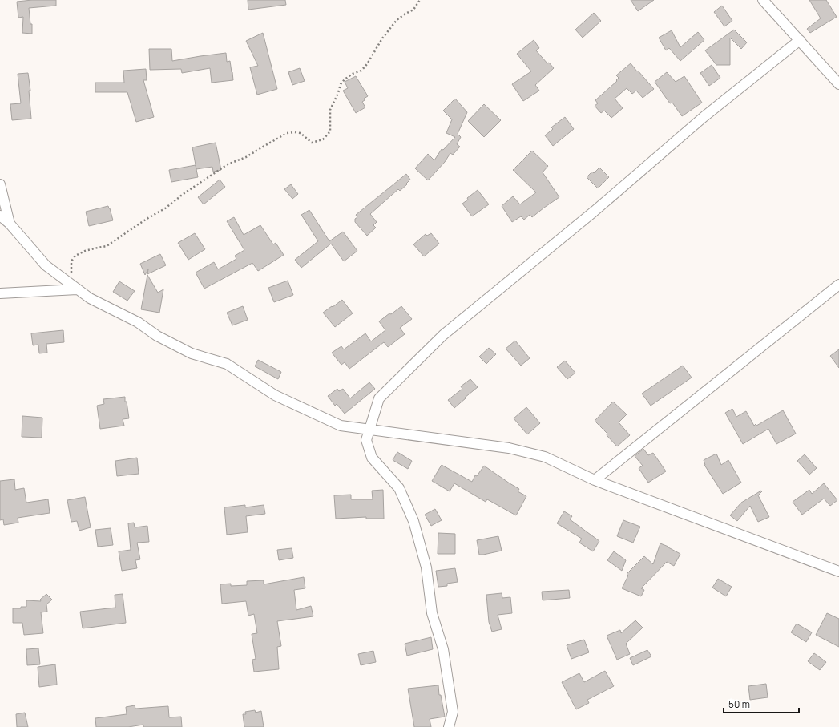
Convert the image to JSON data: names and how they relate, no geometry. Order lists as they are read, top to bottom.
{
  "scale_bar": "50 m"
}
